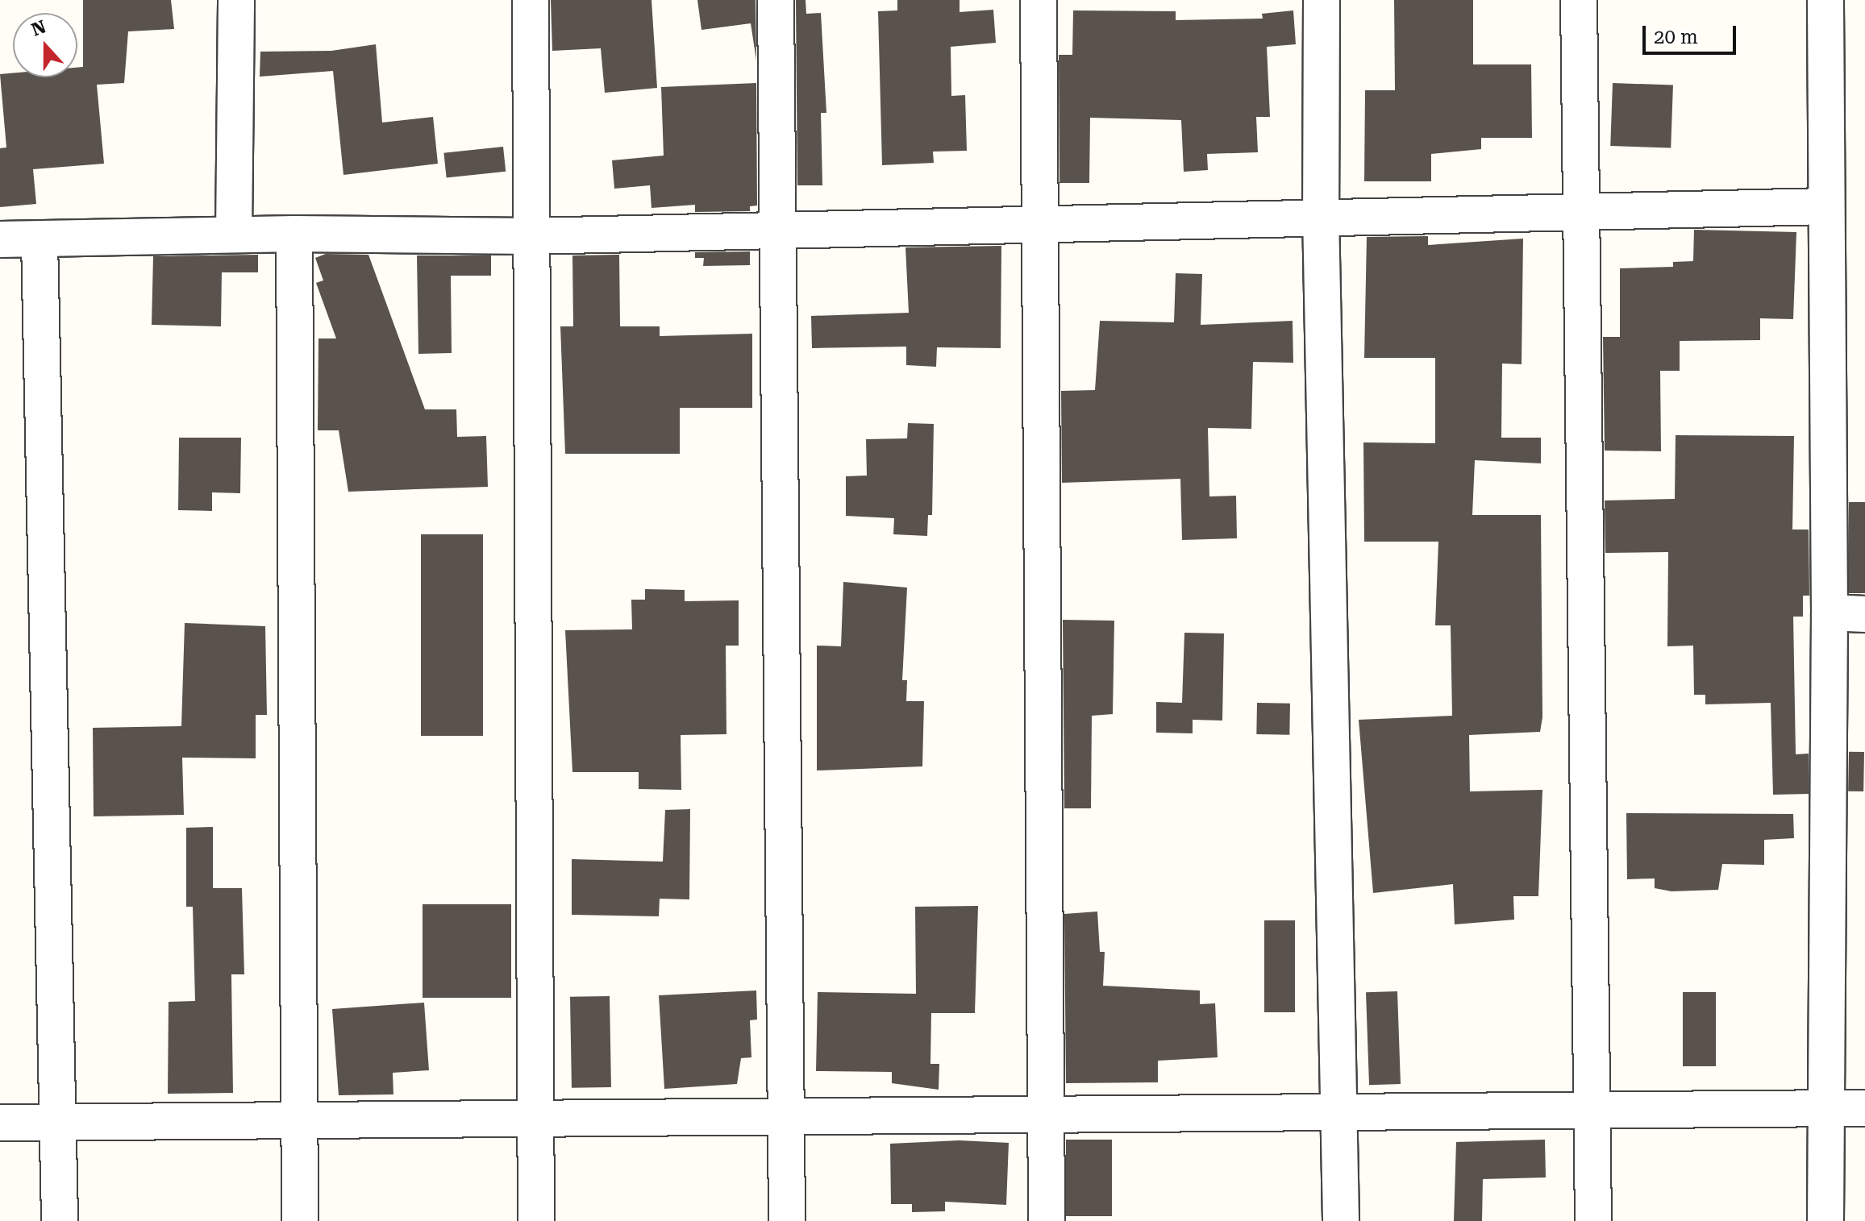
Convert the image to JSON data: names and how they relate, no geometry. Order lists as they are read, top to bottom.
{
  "scale_bar": "20 m",
  "north": "top"
}
